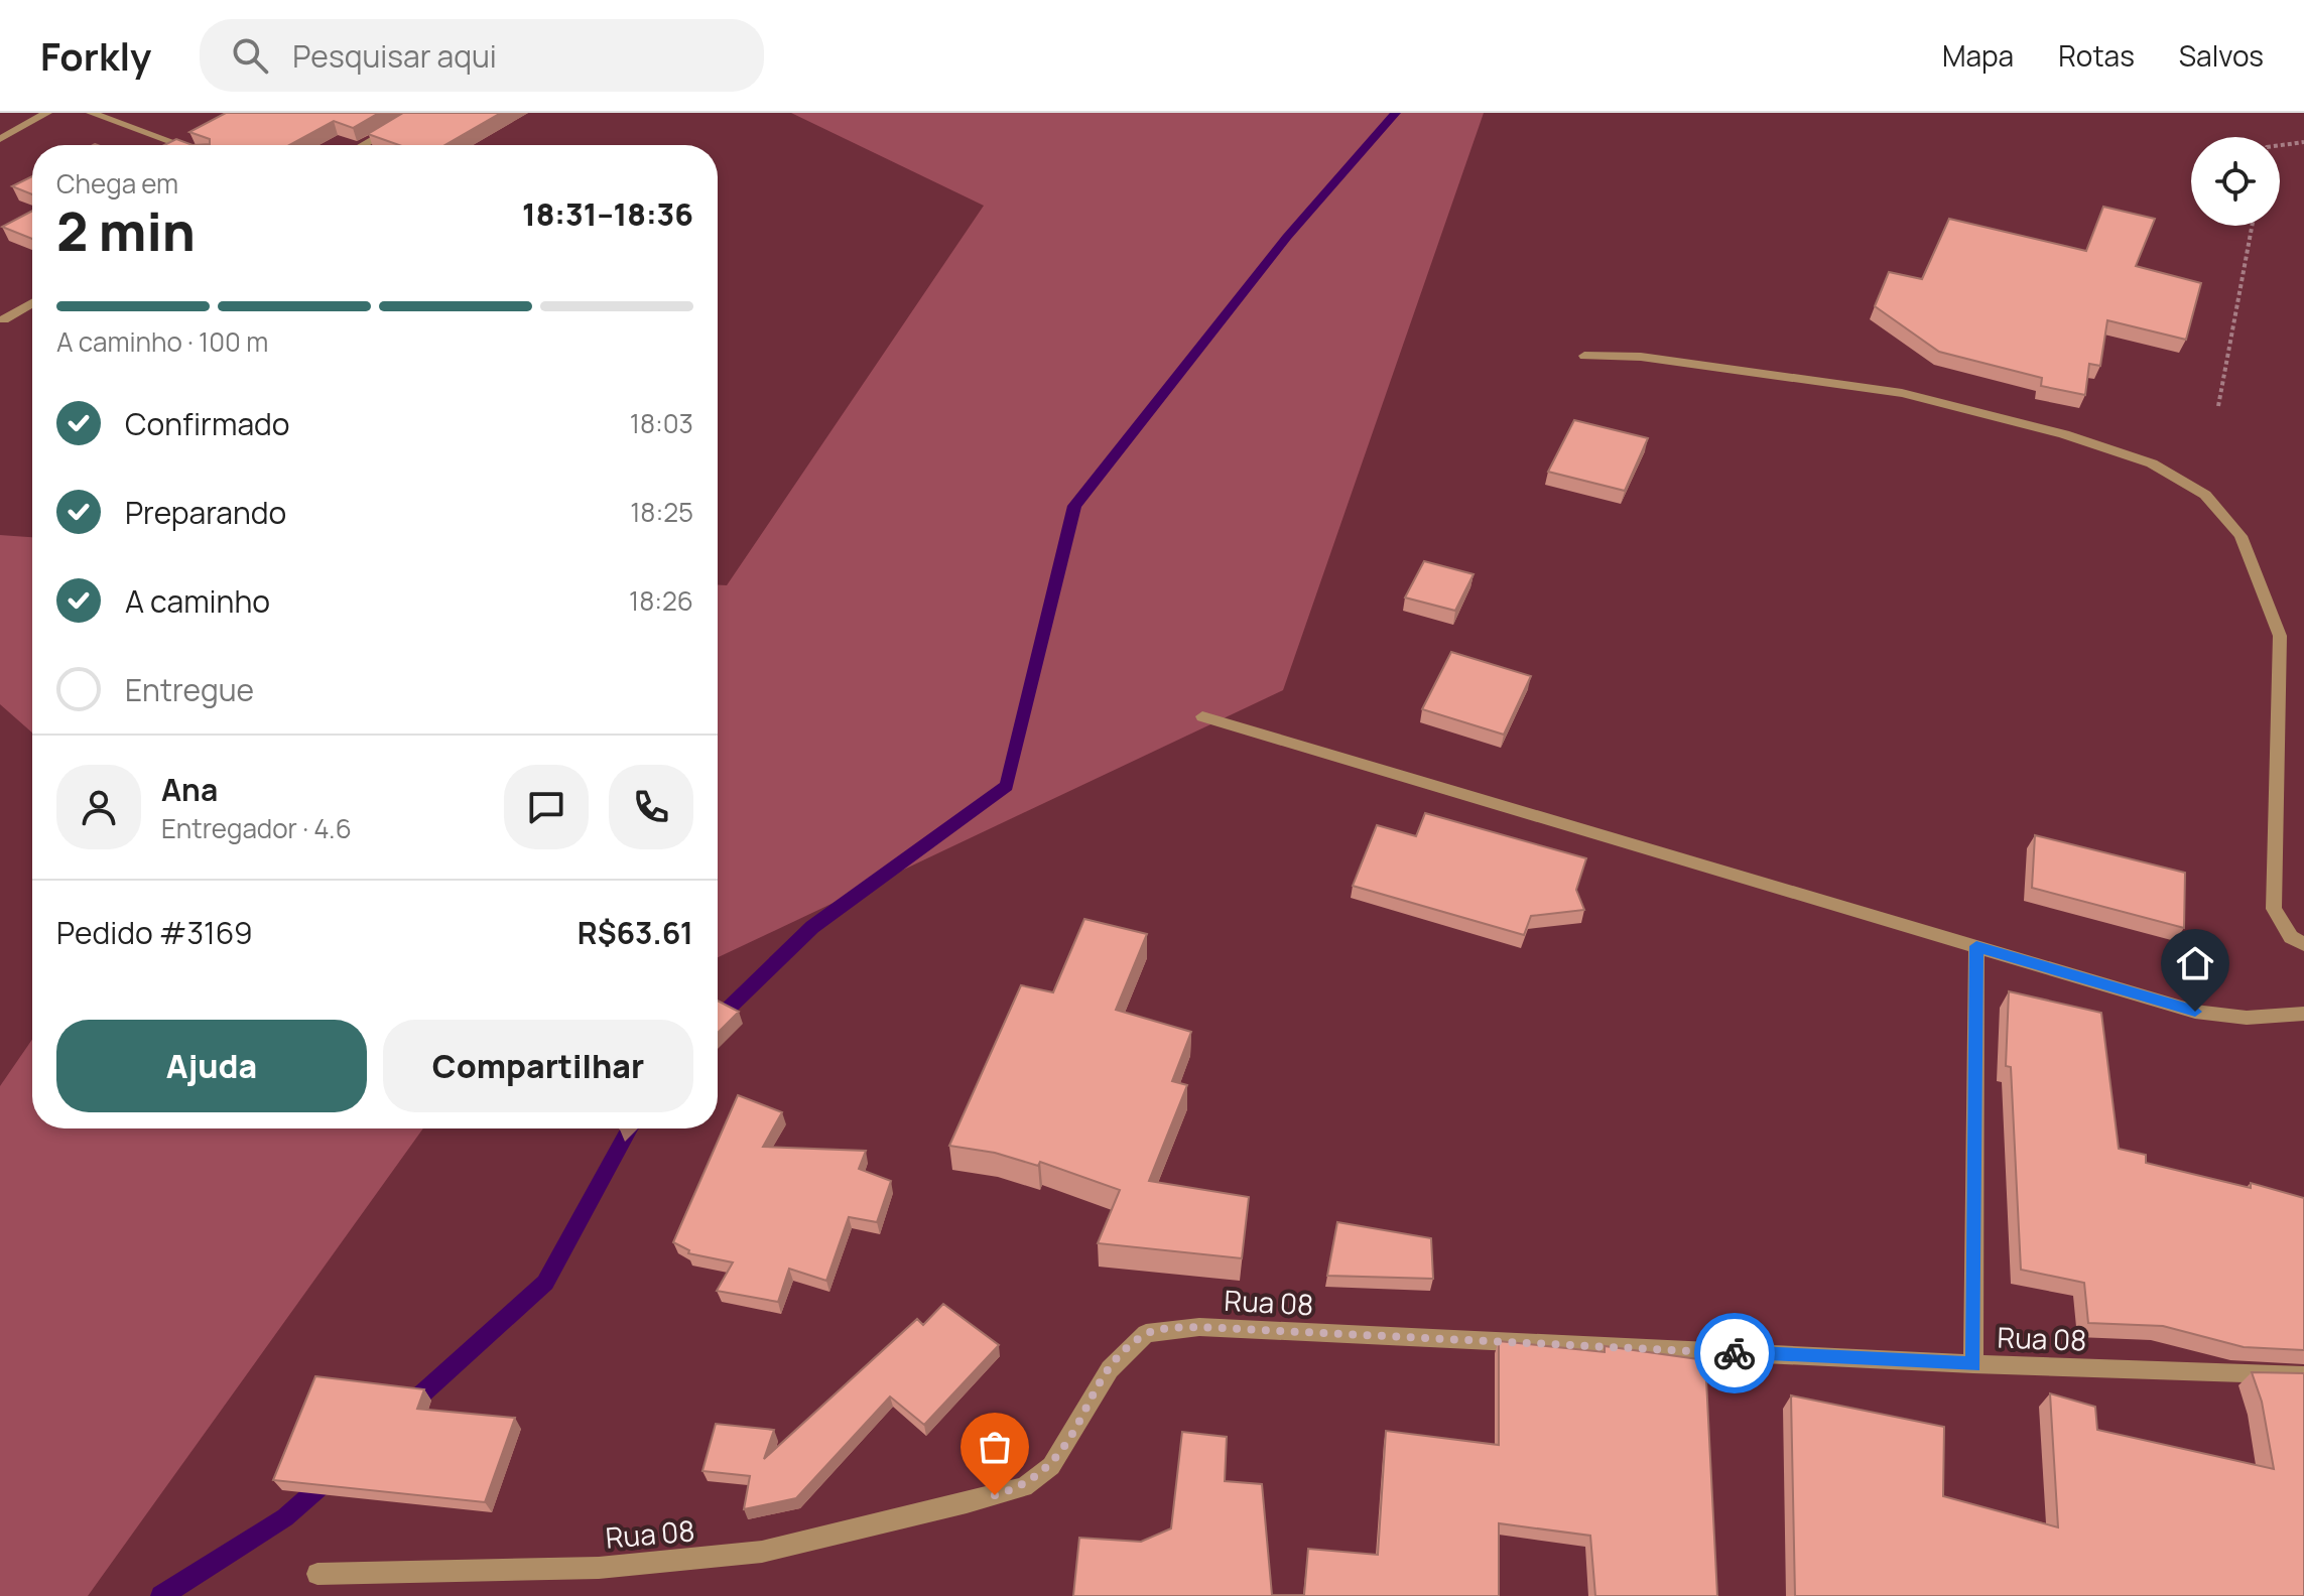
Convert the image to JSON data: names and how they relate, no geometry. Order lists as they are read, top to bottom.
{
  "streets": {
    "street": ["Rua 08"]
  },
  "page": {
    "header": "Forkly",
    "search": "Pesquisar aqui",
    "nav": ["Mapa", "Rotas", "Salvos"],
    "heading": ["2 min", "Chega em", "18:31–18:36"],
    "panel": [
      "Ana",
      "Entregador · 4.6",
      "Pedido #3169",
      "R$63.61"
    ],
    "bar": "A caminho · 100 m",
    "list": [
      ["Confirmado", "18:03"],
      ["Preparando", "18:25"],
      ["A caminho", "18:26"],
      "Entregue"
    ],
    "buttons": ["Ajuda", "Compartilhar"]
  }
}
